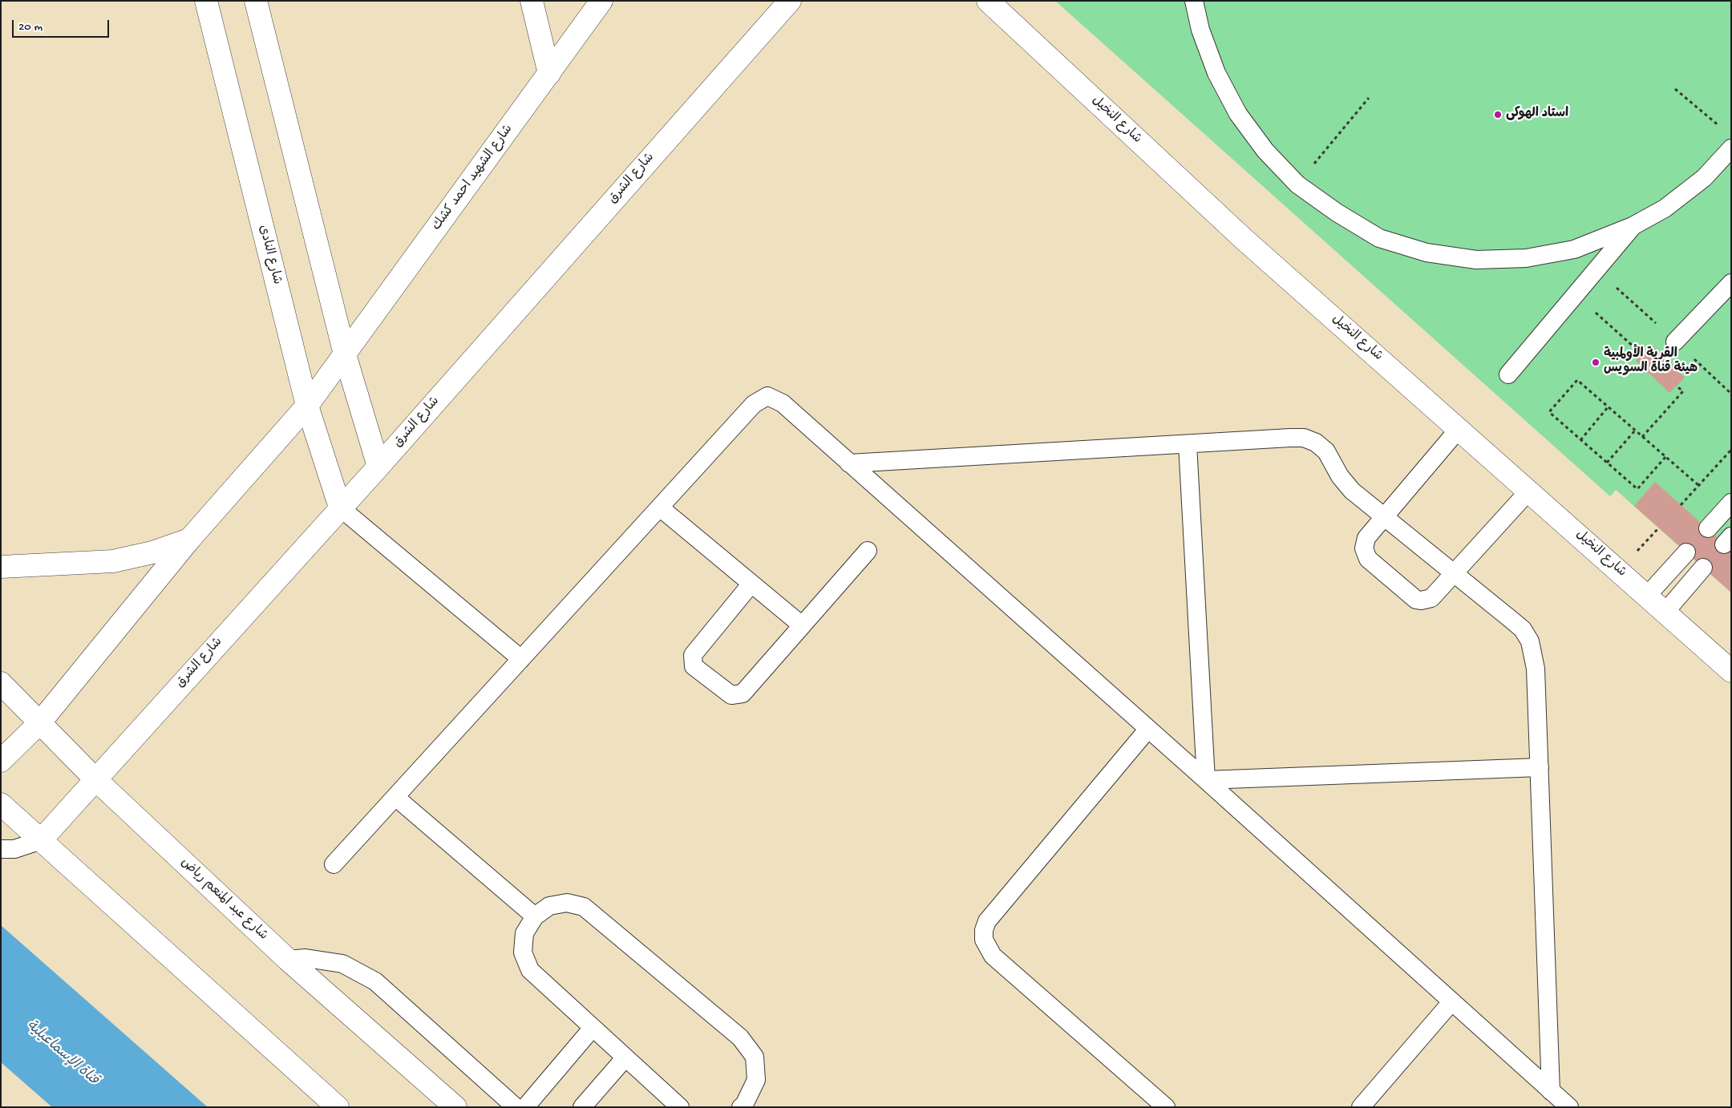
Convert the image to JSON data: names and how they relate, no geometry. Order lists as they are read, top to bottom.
{
  "streets": {
    "main road": [
      "شارع النخيل",
      "شارع الشهيد احمد كشك",
      "شارع الشرق",
      "شارع النادى",
      "شارع عبد المنعم رياض"
    ]
  },
  "crossings": [
    ["شارع الشرق", "شارع النادى"],
    ["شارع الشرق", "شارع عبد المنعم رياض"]
  ],
  "water": ["قناة الإسماعيلية"],
  "places": ["استاد الهوكى", "القرية الأولمبية هيئة قناة السويس"],
  "scale_bar": "20 m"
}
